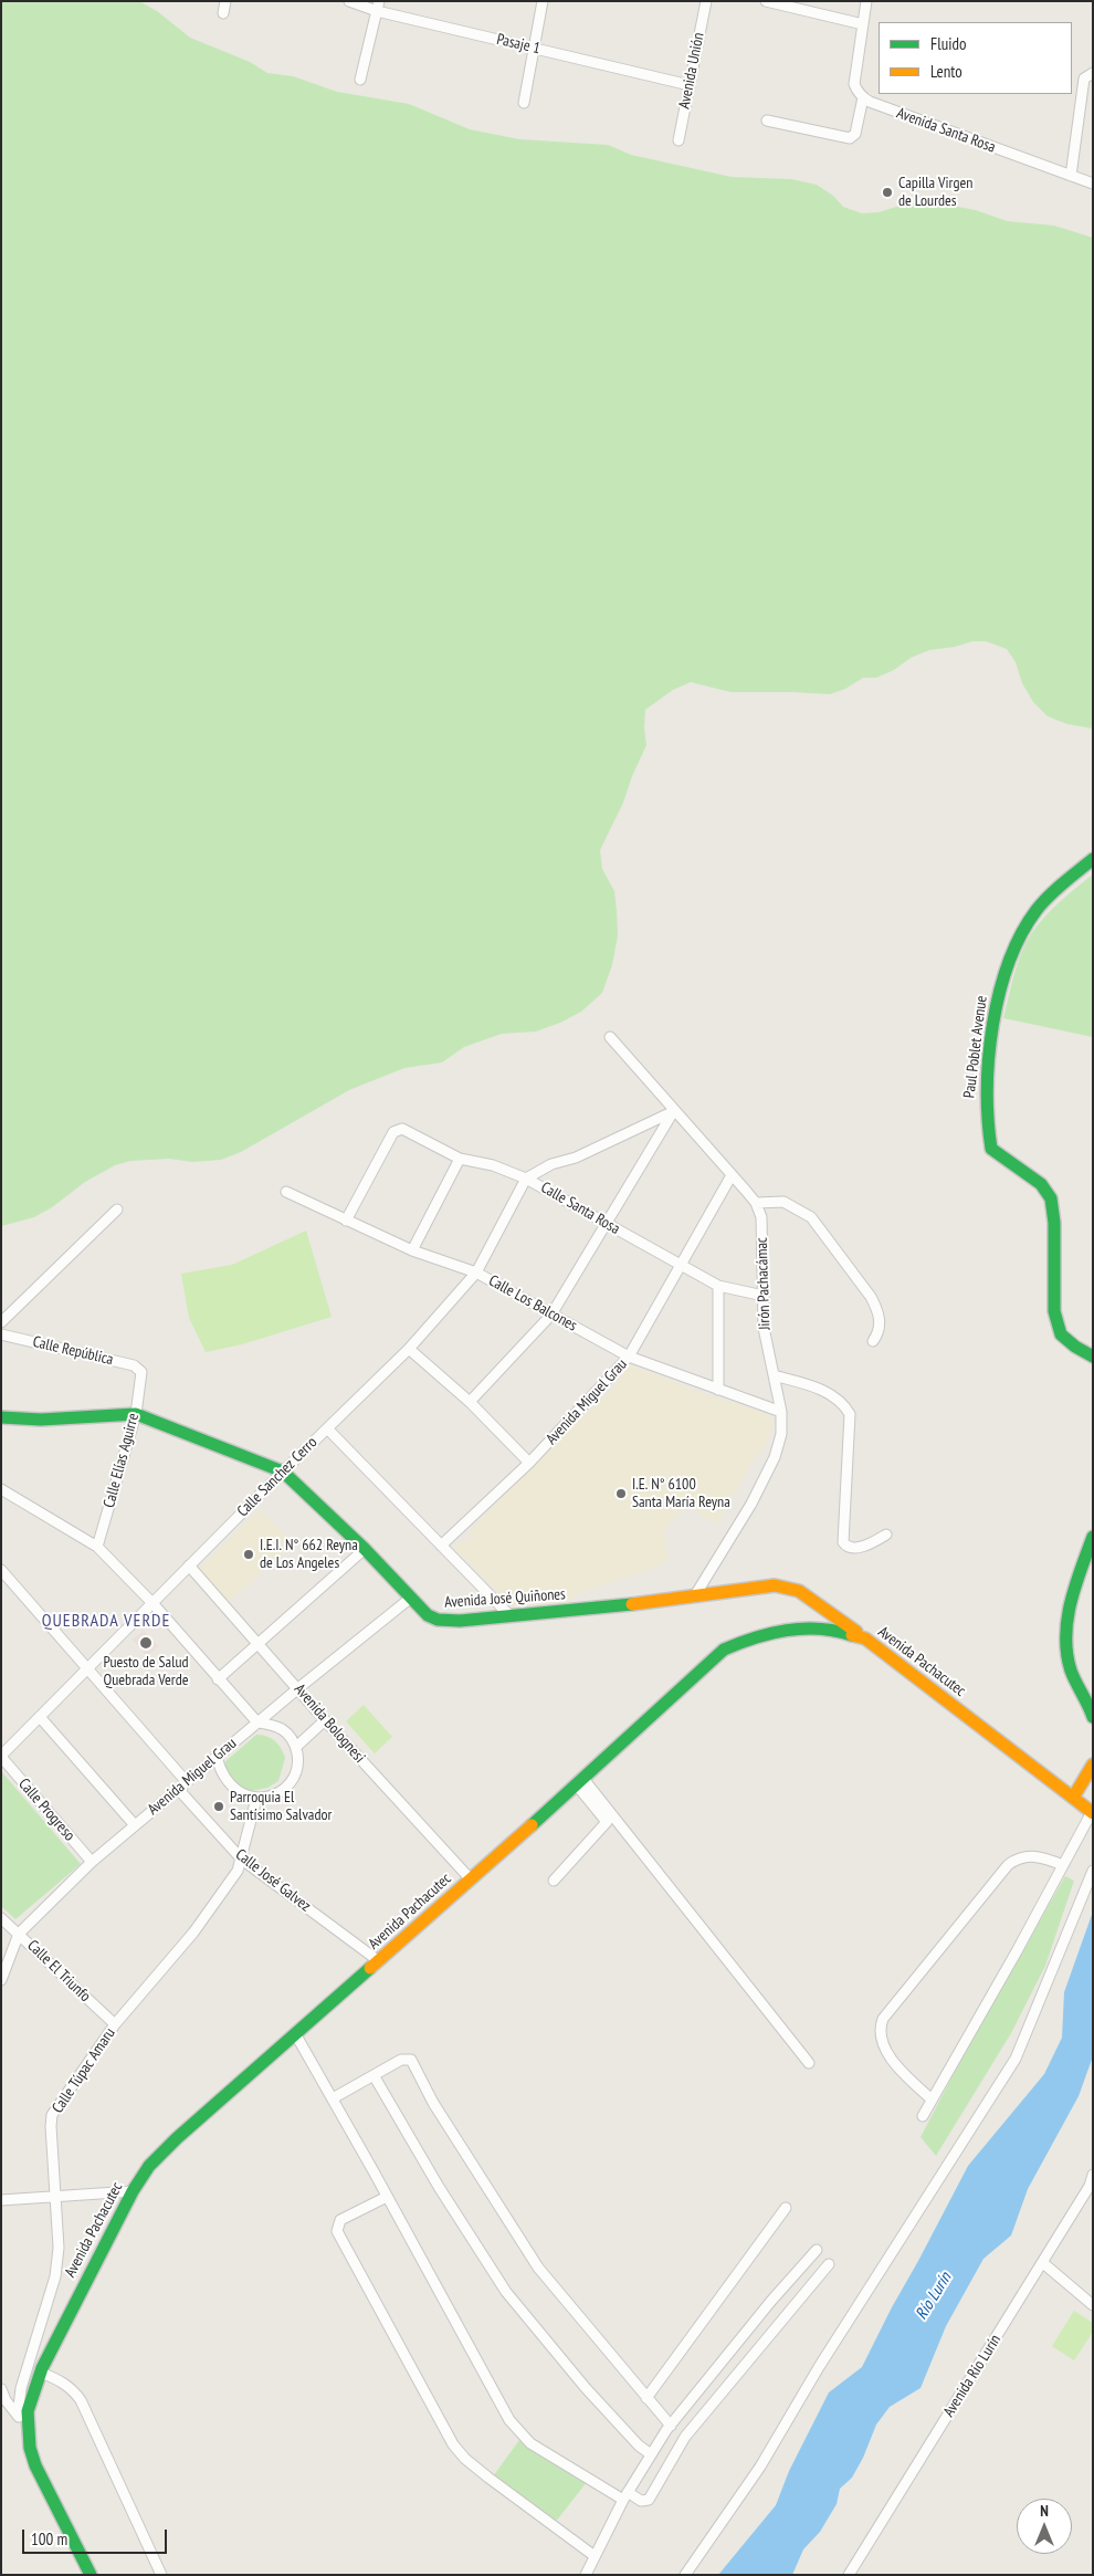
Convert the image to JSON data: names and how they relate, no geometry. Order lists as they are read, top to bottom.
{
  "streets": {
    "main road": ["Paul Poblet Avenue", "Avenida José Quiñones", "Avenida Pachacutec"],
    "street": [
      "Pasaje 1",
      "Avenida Unión",
      "Avenida Santa Rosa",
      "Calle Santa Rosa",
      "Jirón Pachacámac",
      "Calle Los Balcones",
      "Calle República",
      "Avenida Miguel Grau",
      "Calle Elías Aguirre",
      "Calle Sanchez Cerro",
      "Avenida Bolognesi",
      "Calle Progreso",
      "Calle José Galvez",
      "Calle El Triunfo",
      "Calle Túpac Amaru",
      "Avenida Río Lurín"
    ]
  },
  "crossings": [
    ["Pasaje 1", "Avenida Unión"],
    ["Calle Santa Rosa", "Jirón Pachacámac"],
    ["Calle Santa Rosa", "Calle Los Balcones"],
    ["Calle Santa Rosa", "Avenida Miguel Grau"],
    ["Calle Santa Rosa", "Calle Sanchez Cerro"],
    ["Jirón Pachacámac", "Calle Los Balcones"],
    ["Jirón Pachacámac", "Avenida Miguel Grau"],
    ["Jirón Pachacámac", "Avenida José Quiñones"],
    ["Calle Los Balcones", "Avenida Miguel Grau"],
    ["Calle Los Balcones", "Calle Sanchez Cerro"],
    ["Calle República", "Calle Elías Aguirre"],
    ["Avenida Miguel Grau", "Avenida José Quiñones"],
    ["Avenida Miguel Grau", "Avenida Bolognesi"],
    ["Avenida Miguel Grau", "Calle Progreso"],
    ["Avenida Miguel Grau", "Calle José Galvez"],
    ["Avenida Miguel Grau", "Calle El Triunfo"],
    ["Avenida Miguel Grau", "Calle Túpac Amaru"],
    ["Calle Elías Aguirre", "Avenida José Quiñones"],
    ["Calle Sanchez Cerro", "Avenida José Quiñones"],
    ["Calle Sanchez Cerro", "Avenida Bolognesi"],
    ["Calle Sanchez Cerro", "Calle Progreso"],
    ["Avenida José Quiñones", "Avenida Pachacutec"],
    ["Avenida Pachacutec", "Avenida Bolognesi"],
    ["Avenida Pachacutec", "Calle José Galvez"],
    ["Calle José Galvez", "Calle Túpac Amaru"],
    ["Calle El Triunfo", "Calle Túpac Amaru"]
  ],
  "districts": ["QUEBRADA VERDE"],
  "water": ["Río Lurín"],
  "places": [
    "Capilla Virgen de Lourdes",
    "I.E. N° 6100 Santa María Reyna",
    "I.E.I. N° 662 Reyna de Los Angeles",
    "Puesto de Salud Quebrada Verde",
    "Parroquia El Santísimo Salvador"
  ],
  "legend": ["Fluido", "Lento"],
  "scale_bar": "100 m",
  "north": "top"
}
